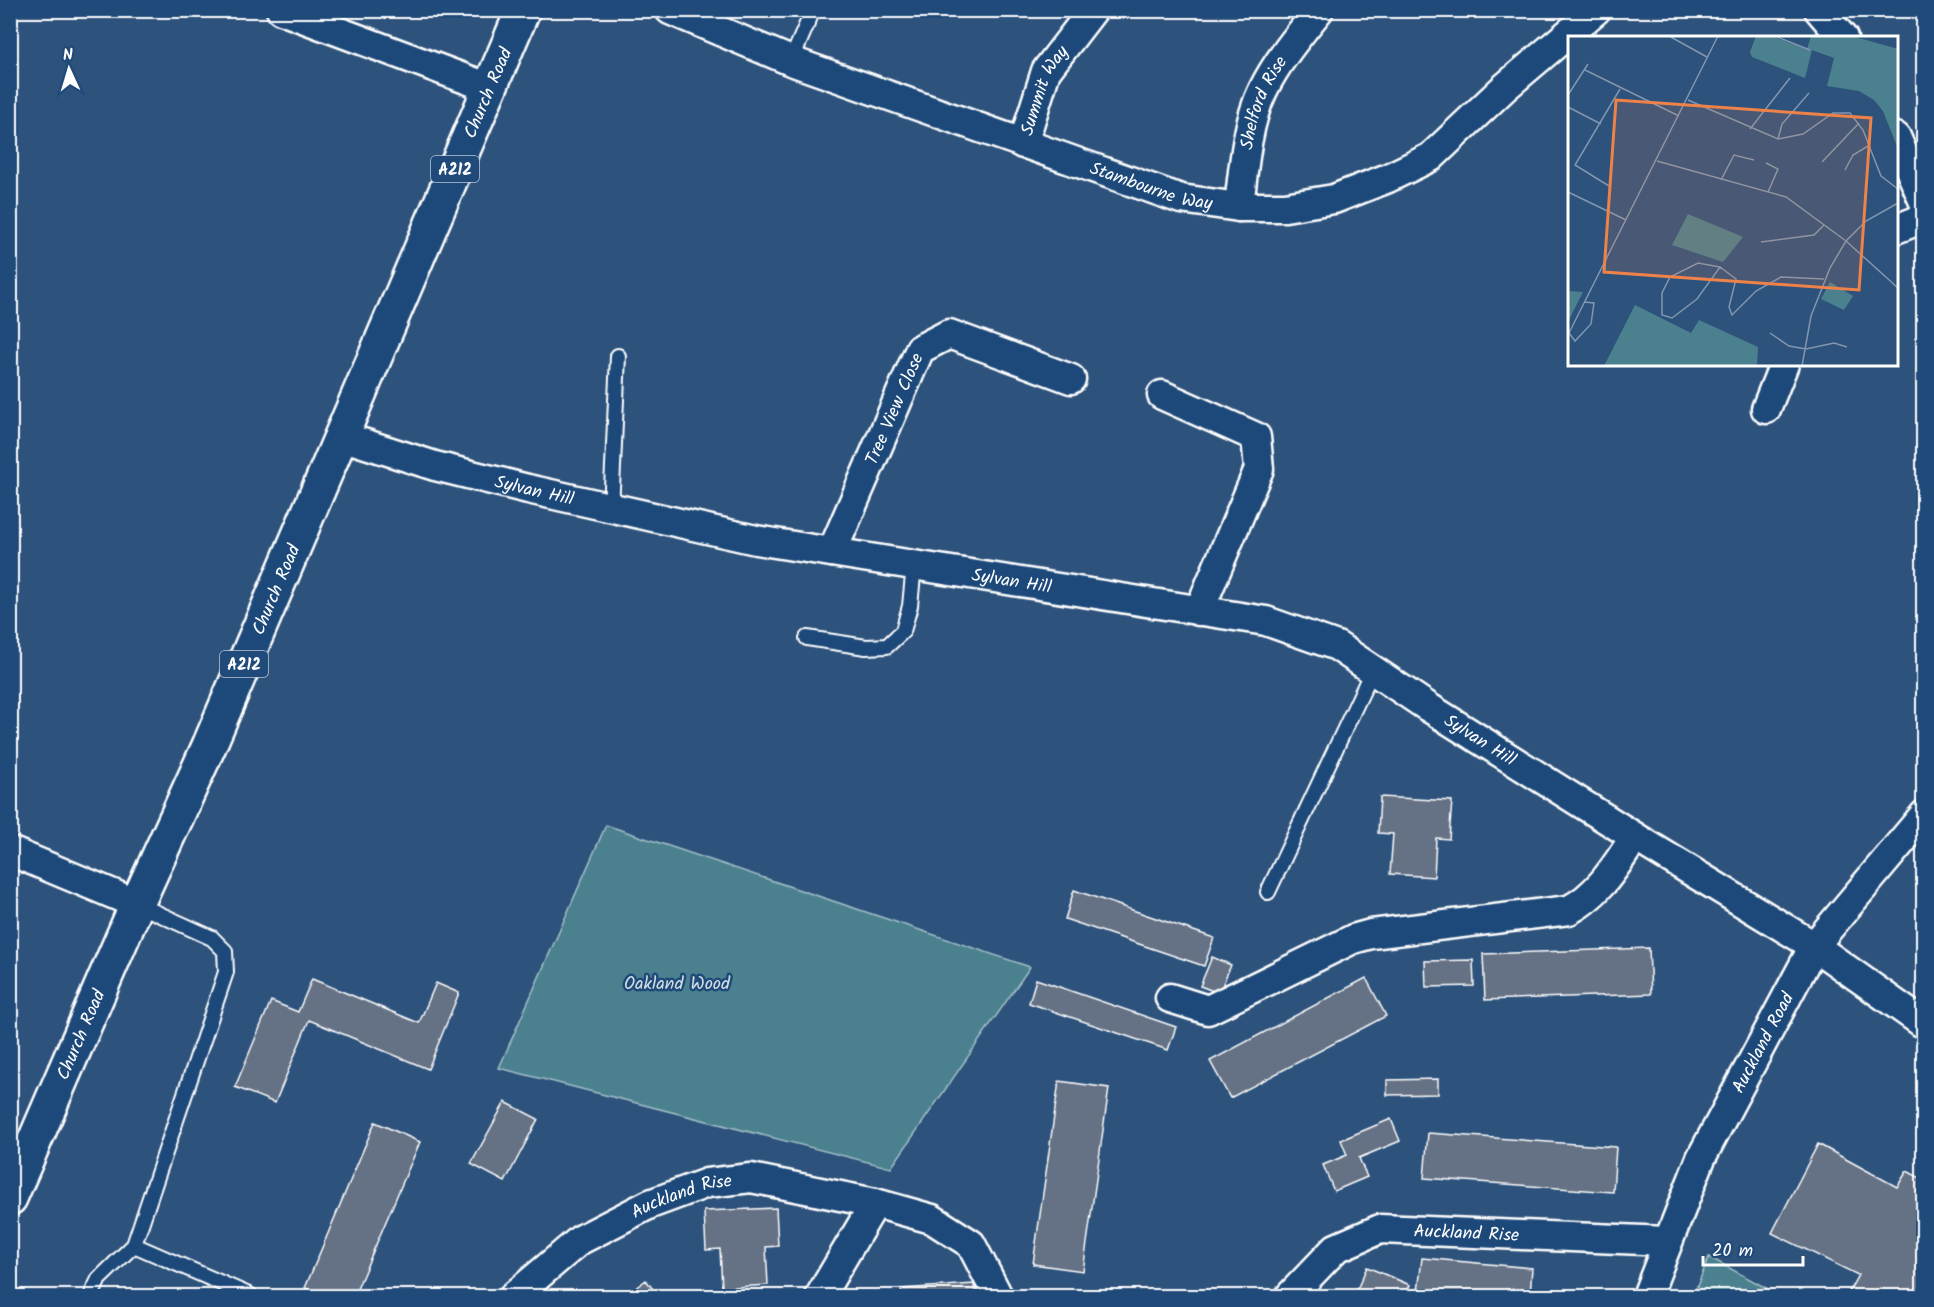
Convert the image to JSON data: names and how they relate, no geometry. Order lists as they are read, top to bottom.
{
  "streets": {
    "main road": ["Church Road", "A212"],
    "street": [
      "Summit Way",
      "Shelford Rise",
      "Stambourne Way",
      "Tree View Close",
      "Sylvan Hill",
      "Auckland Road",
      "Auckland Rise"
    ]
  },
  "crossings": [
    ["Church Road", "Sylvan Hill"],
    ["Summit Way", "Stambourne Way"],
    ["Shelford Rise", "Stambourne Way"],
    ["Tree View Close", "Sylvan Hill"],
    ["Sylvan Hill", "Auckland Road"],
    ["Auckland Road", "Auckland Rise"]
  ],
  "parks": ["Oakland Wood"],
  "scale_bar": "20 m",
  "north": "top"
}
